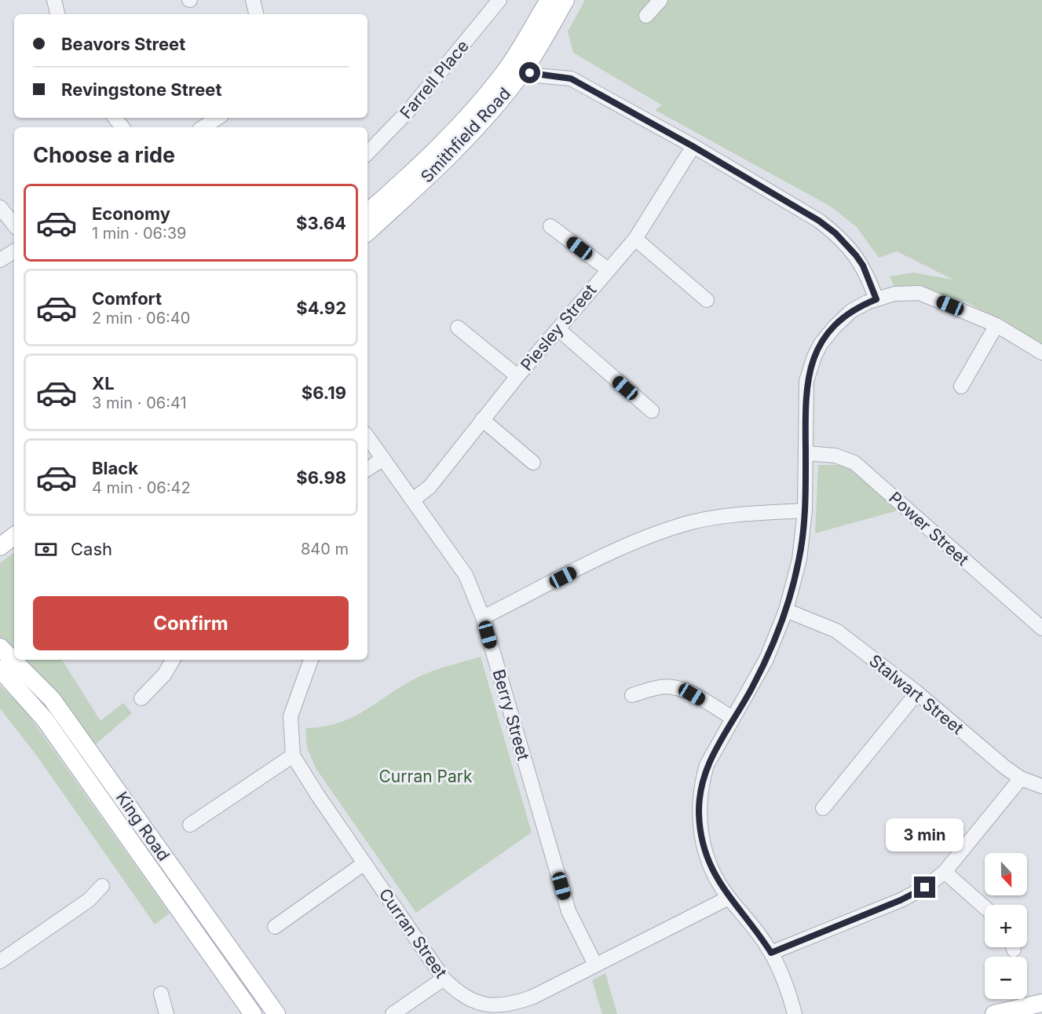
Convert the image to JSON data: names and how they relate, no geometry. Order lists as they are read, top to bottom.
{
  "streets": {
    "main road": ["Smithfield Road", "King Road"],
    "street": [
      "Farrell Place",
      "Piesley Street",
      "Power Street",
      "Stalwart Street",
      "Berry Street",
      "Curran Street"
    ]
  },
  "crossings": [
    ["Piesley Street", "Berry Street"],
    ["Berry Street", "Curran Street"]
  ],
  "parks": ["Curran Park"],
  "north": "bottom",
  "page": {
    "banner": ["Beavors Street", "Revingstone Street"],
    "heading": "Choose a ride",
    "list": [
      {
        "name": "Economy",
        "note": "1 min · 06:39",
        "value": "$3.64"
      },
      {
        "name": "Comfort",
        "note": "2 min · 06:40",
        "value": "$4.92"
      },
      {
        "name": "XL",
        "note": "3 min · 06:41",
        "value": "$6.19"
      },
      {
        "name": "Black",
        "note": "4 min · 06:42",
        "value": "$6.98"
      }
    ],
    "pay": ["Cash", "840 m"],
    "buttons": "Confirm",
    "bubble": "3 min",
    "map_buttons": ["+", "−"]
  }
}
